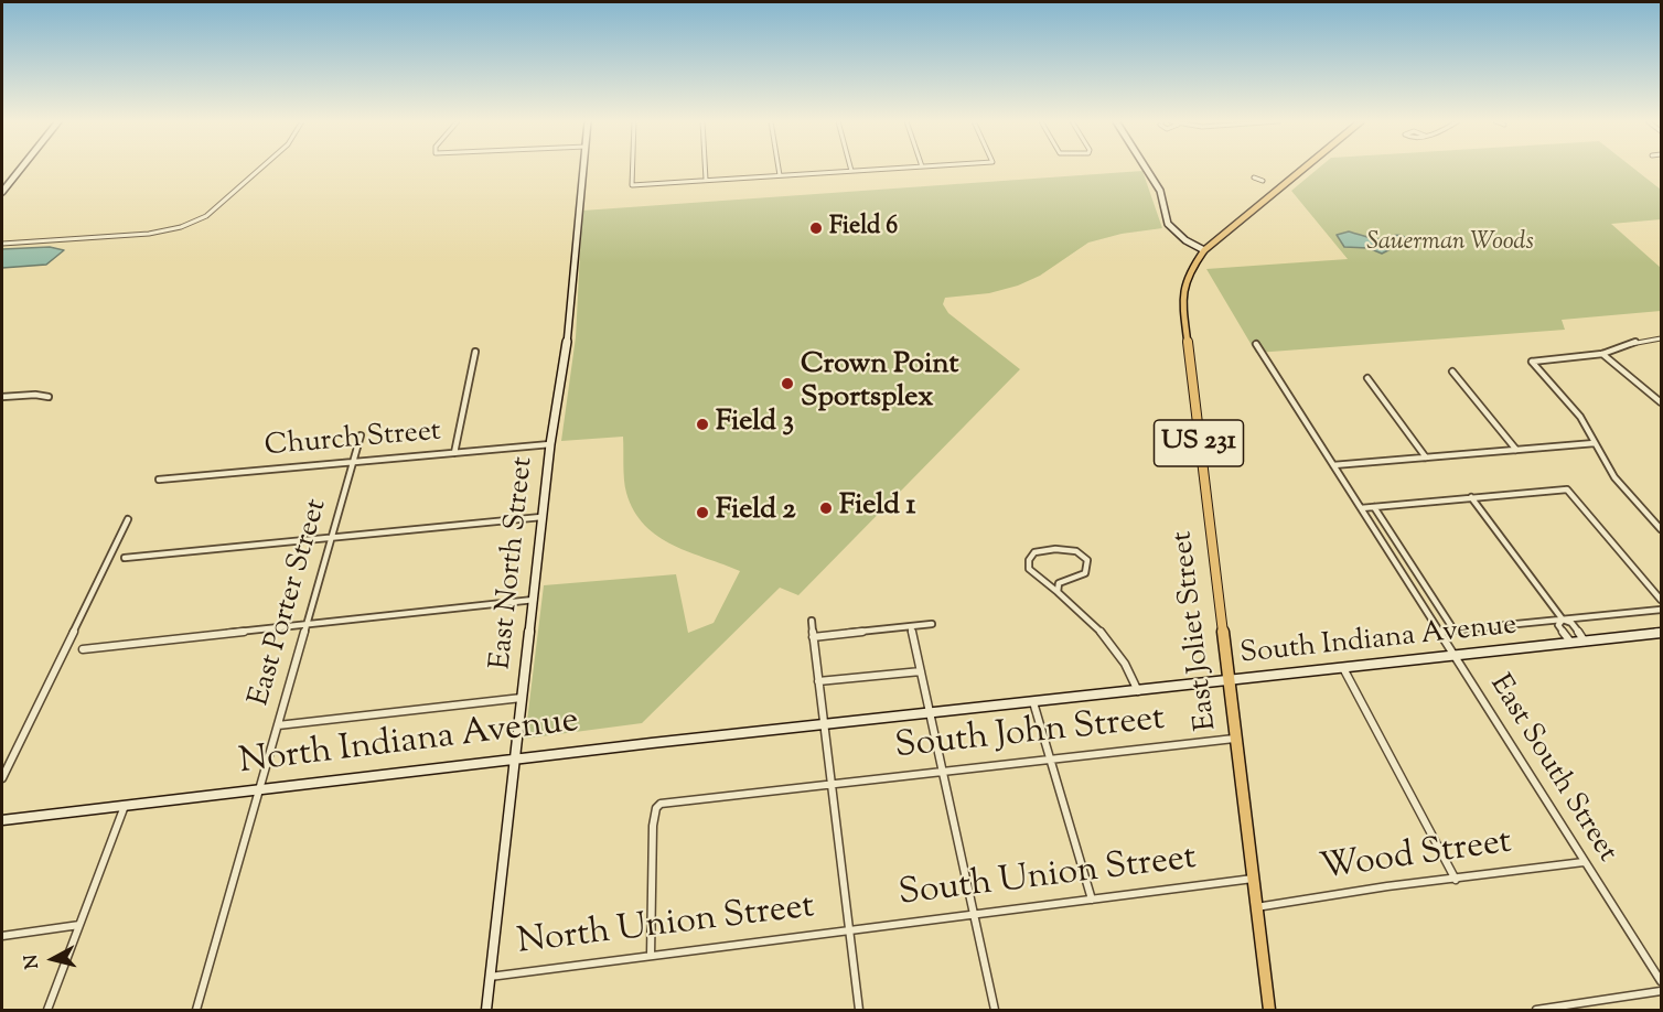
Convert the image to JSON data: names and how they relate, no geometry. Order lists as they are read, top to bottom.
{
  "streets": {
    "main road": ["US 231", "East Joliet Street"],
    "street": [
      "Church Street",
      "East North Street",
      "East Porter Street",
      "South Indiana Avenue",
      "South John Street",
      "North Indiana Avenue",
      "East South Street",
      "Wood Street",
      "South Union Street",
      "North Union Street"
    ]
  },
  "crossings": [
    ["Church Street", "East North Street"],
    ["Church Street", "East Porter Street"],
    ["US 231", "East Joliet Street"],
    ["East North Street", "North Indiana Avenue"],
    ["East North Street", "North Union Street"],
    ["East Porter Street", "North Indiana Avenue"],
    ["East Joliet Street", "South Indiana Avenue"],
    ["East Joliet Street", "South John Street"],
    ["East Joliet Street", "Wood Street"],
    ["East Joliet Street", "South Union Street"],
    ["South Indiana Avenue", "North Indiana Avenue"],
    ["South Indiana Avenue", "East South Street"],
    ["South John Street", "North Union Street"],
    ["East South Street", "Wood Street"],
    ["South Union Street", "North Union Street"]
  ],
  "parks": ["Sauerman Woods"],
  "places": [
    "Field 6",
    "Crown Point Sportsplex",
    "Field 3",
    "Field 1",
    "Field 2"
  ],
  "north": "left"
}
